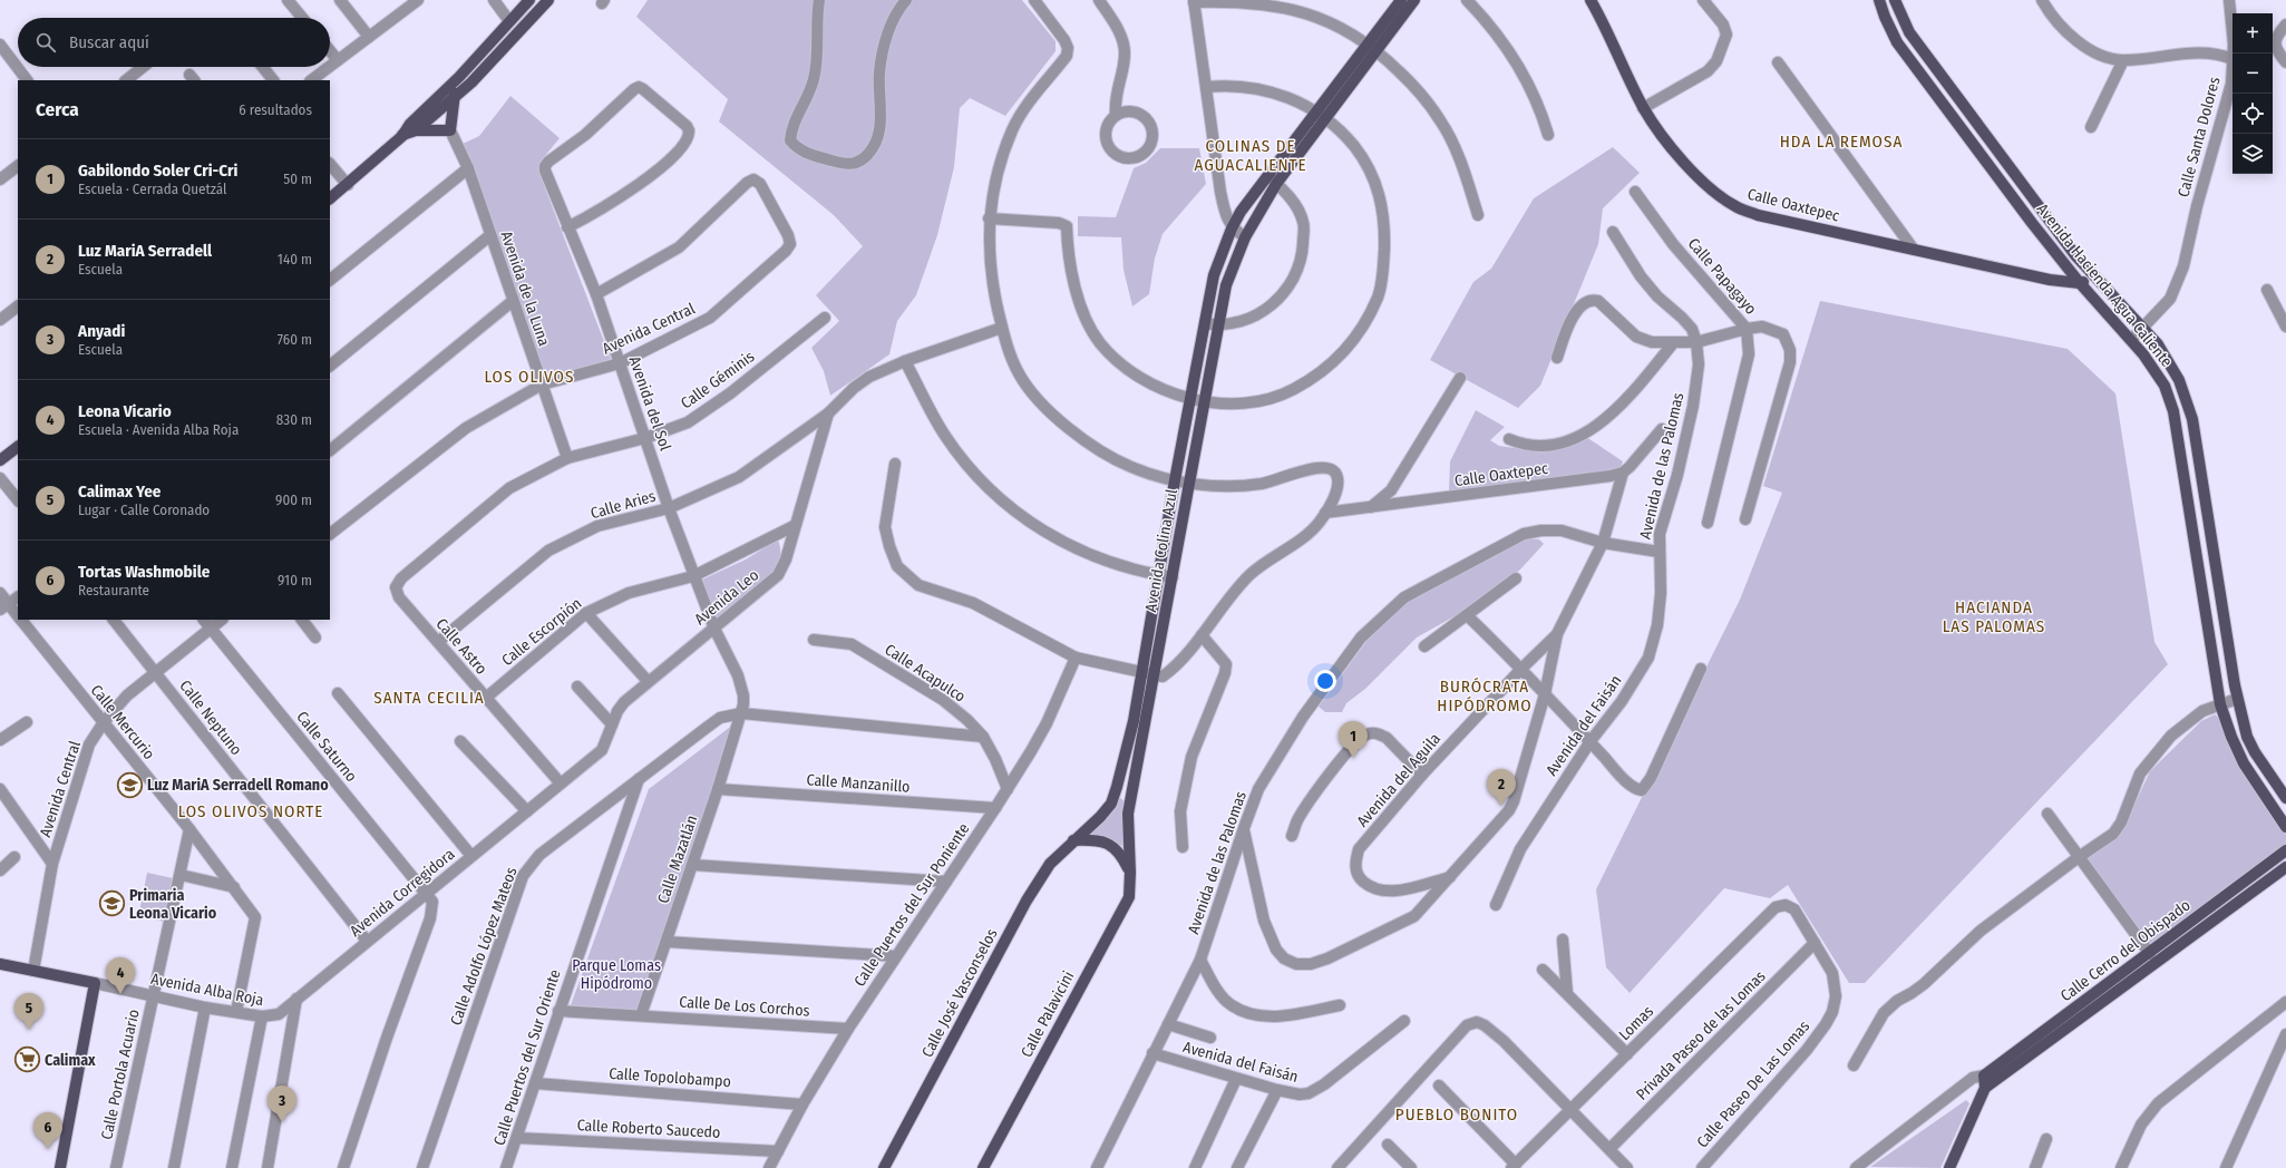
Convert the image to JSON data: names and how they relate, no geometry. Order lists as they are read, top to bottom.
{
  "streets": {
    "main road": [
      "Calle Oaxtepec",
      "Avenida Hacienda Agua Caliente",
      "Avenida Colina Azul",
      "Calle Cerro del Obispado",
      "Avenida Alba Roja",
      "Calle José Vasconselos",
      "Calle Palavicini"
    ],
    "street": [
      "Calle Santa Dolores",
      "Calle Papagayo",
      "Avenida de la Luna",
      "Avenida Central",
      "Calle Géminis",
      "Avenida del Sol",
      "Avenida de las Palomas",
      "Calle Aries",
      "Avenida Leo",
      "Calle Escorpión",
      "Calle Astro",
      "Calle Acapulco",
      "Calle Neptuno",
      "Calle Mercurio",
      "Avenida del Faisán",
      "Calle Saturno",
      "Avenida del Aguila",
      "Calle Manzanillo",
      "Calle Mazatlán",
      "Avenida Corregidora",
      "Calle Puertos del Sur Poniente",
      "Calle Adolfo López Mateos",
      "Calle De Los Corchos",
      "Lomas",
      "Privada Paseo de las Lomas",
      "Calle Puertos del Sur Oriente",
      "Calle Portola Acuario",
      "Calle Topolobampo",
      "Calle Paseo De Las Lomas",
      "Calle Roberto Saucedo"
    ]
  },
  "crossings": [
    ["Calle Santa Dolores", "Avenida Hacienda Agua Caliente"],
    ["Calle Oaxtepec", "Avenida Hacienda Agua Caliente"],
    ["Calle Oaxtepec", "Avenida del Aguila"],
    ["Avenida de la Luna", "Avenida Central"],
    ["Avenida de la Luna", "Calle Géminis"],
    ["Avenida Central", "Avenida del Sol"],
    ["Avenida Central", "Calle Neptuno"],
    ["Avenida Central", "Calle Mercurio"],
    ["Avenida Central", "Calle Saturno"],
    ["Avenida Central", "Avenida Alba Roja"],
    ["Calle Géminis", "Avenida del Sol"],
    ["Calle Géminis", "Calle Astro"],
    ["Avenida del Sol", "Calle Aries"],
    ["Avenida del Sol", "Avenida Leo"],
    ["Avenida del Sol", "Calle Escorpión"],
    ["Avenida del Sol", "Calle Mazatlán"],
    ["Avenida del Sol", "Calle Adolfo López Mateos"],
    ["Avenida de las Palomas", "Avenida del Faisán"],
    ["Avenida de las Palomas", "Avenida del Aguila"],
    ["Calle Aries", "Avenida Leo"],
    ["Calle Aries", "Calle Astro"],
    ["Avenida Colina Azul", "Calle José Vasconselos"],
    ["Avenida Colina Azul", "Calle Palavicini"],
    ["Avenida Leo", "Calle Escorpión"],
    ["Avenida Leo", "Calle Astro"],
    ["Avenida Leo", "Avenida Corregidora"],
    ["Calle Escorpión", "Calle Astro"],
    ["Calle Astro", "Avenida Corregidora"],
    ["Calle Acapulco", "Calle Puertos del Sur Poniente"],
    ["Calle Acapulco", "Calle Adolfo López Mateos"],
    ["Calle Neptuno", "Avenida Corregidora"],
    ["Calle Mercurio", "Avenida Alba Roja"],
    ["Calle Mercurio", "Calle Portola Acuario"],
    ["Calle Saturno", "Avenida Corregidora"],
    ["Calle Manzanillo", "Calle Mazatlán"],
    ["Calle Manzanillo", "Calle Puertos del Sur Poniente"],
    ["Calle Mazatlán", "Calle Adolfo López Mateos"],
    ["Calle Mazatlán", "Calle De Los Corchos"],
    ["Avenida Corregidora", "Avenida Alba Roja"],
    ["Calle Puertos del Sur Poniente", "Calle De Los Corchos"],
    ["Calle Puertos del Sur Poniente", "Calle Topolobampo"],
    ["Calle Puertos del Sur Poniente", "Calle Roberto Saucedo"],
    ["Calle Adolfo López Mateos", "Calle Puertos del Sur Oriente"],
    ["Avenida Alba Roja", "Calle Portola Acuario"],
    ["Calle De Los Corchos", "Calle Puertos del Sur Oriente"],
    ["Lomas", "Calle Paseo De Las Lomas"],
    ["Privada Paseo de las Lomas", "Calle Paseo De Las Lomas"],
    ["Calle Puertos del Sur Oriente", "Calle Topolobampo"],
    ["Calle Puertos del Sur Oriente", "Calle Roberto Saucedo"]
  ],
  "districts": [
    "HDA LA REMOSA",
    "COLINAS DE AGUACALIENTE",
    "LOS OLIVOS",
    "HACIANDA LAS PALOMAS",
    "BURÓCRATA HIPÓDROMO",
    "SANTA CECILIA",
    "LOS OLIVOS NORTE",
    "PUEBLO BONITO"
  ],
  "parks": ["Parque Lomas Hipódromo"],
  "places": {
    "school or university": ["Luz MariA Serradell Romano", "Primaria Leona Vicario"],
    "supermarket": ["Calimax"]
  },
  "page": {
    "map_buttons": ["+", "−"],
    "search": "Buscar aquí",
    "heading": ["Cerca", "6 resultados"],
    "list": [
      {
        "mark": "1",
        "name": "Gabilondo Soler Cri-Cri",
        "note": "Escuela · Cerrada Quetzál",
        "value": "50 m"
      },
      {
        "mark": "2",
        "name": "Luz MariA Serradell",
        "note": "Escuela",
        "value": "140 m"
      },
      {
        "mark": "3",
        "name": "Anyadi",
        "note": "Escuela",
        "value": "760 m"
      },
      {
        "mark": "4",
        "name": "Leona Vicario",
        "note": "Escuela · Avenida Alba Roja",
        "value": "830 m"
      },
      {
        "mark": "5",
        "name": "Calimax Yee",
        "note": "Lugar · Calle Coronado",
        "value": "900 m"
      },
      {
        "mark": "6",
        "name": "Tortas Washmobile",
        "note": "Restaurante",
        "value": "910 m"
      }
    ],
    "pins": [
      "1",
      "2",
      "4",
      "5",
      "3",
      "6"
    ]
  }
}
